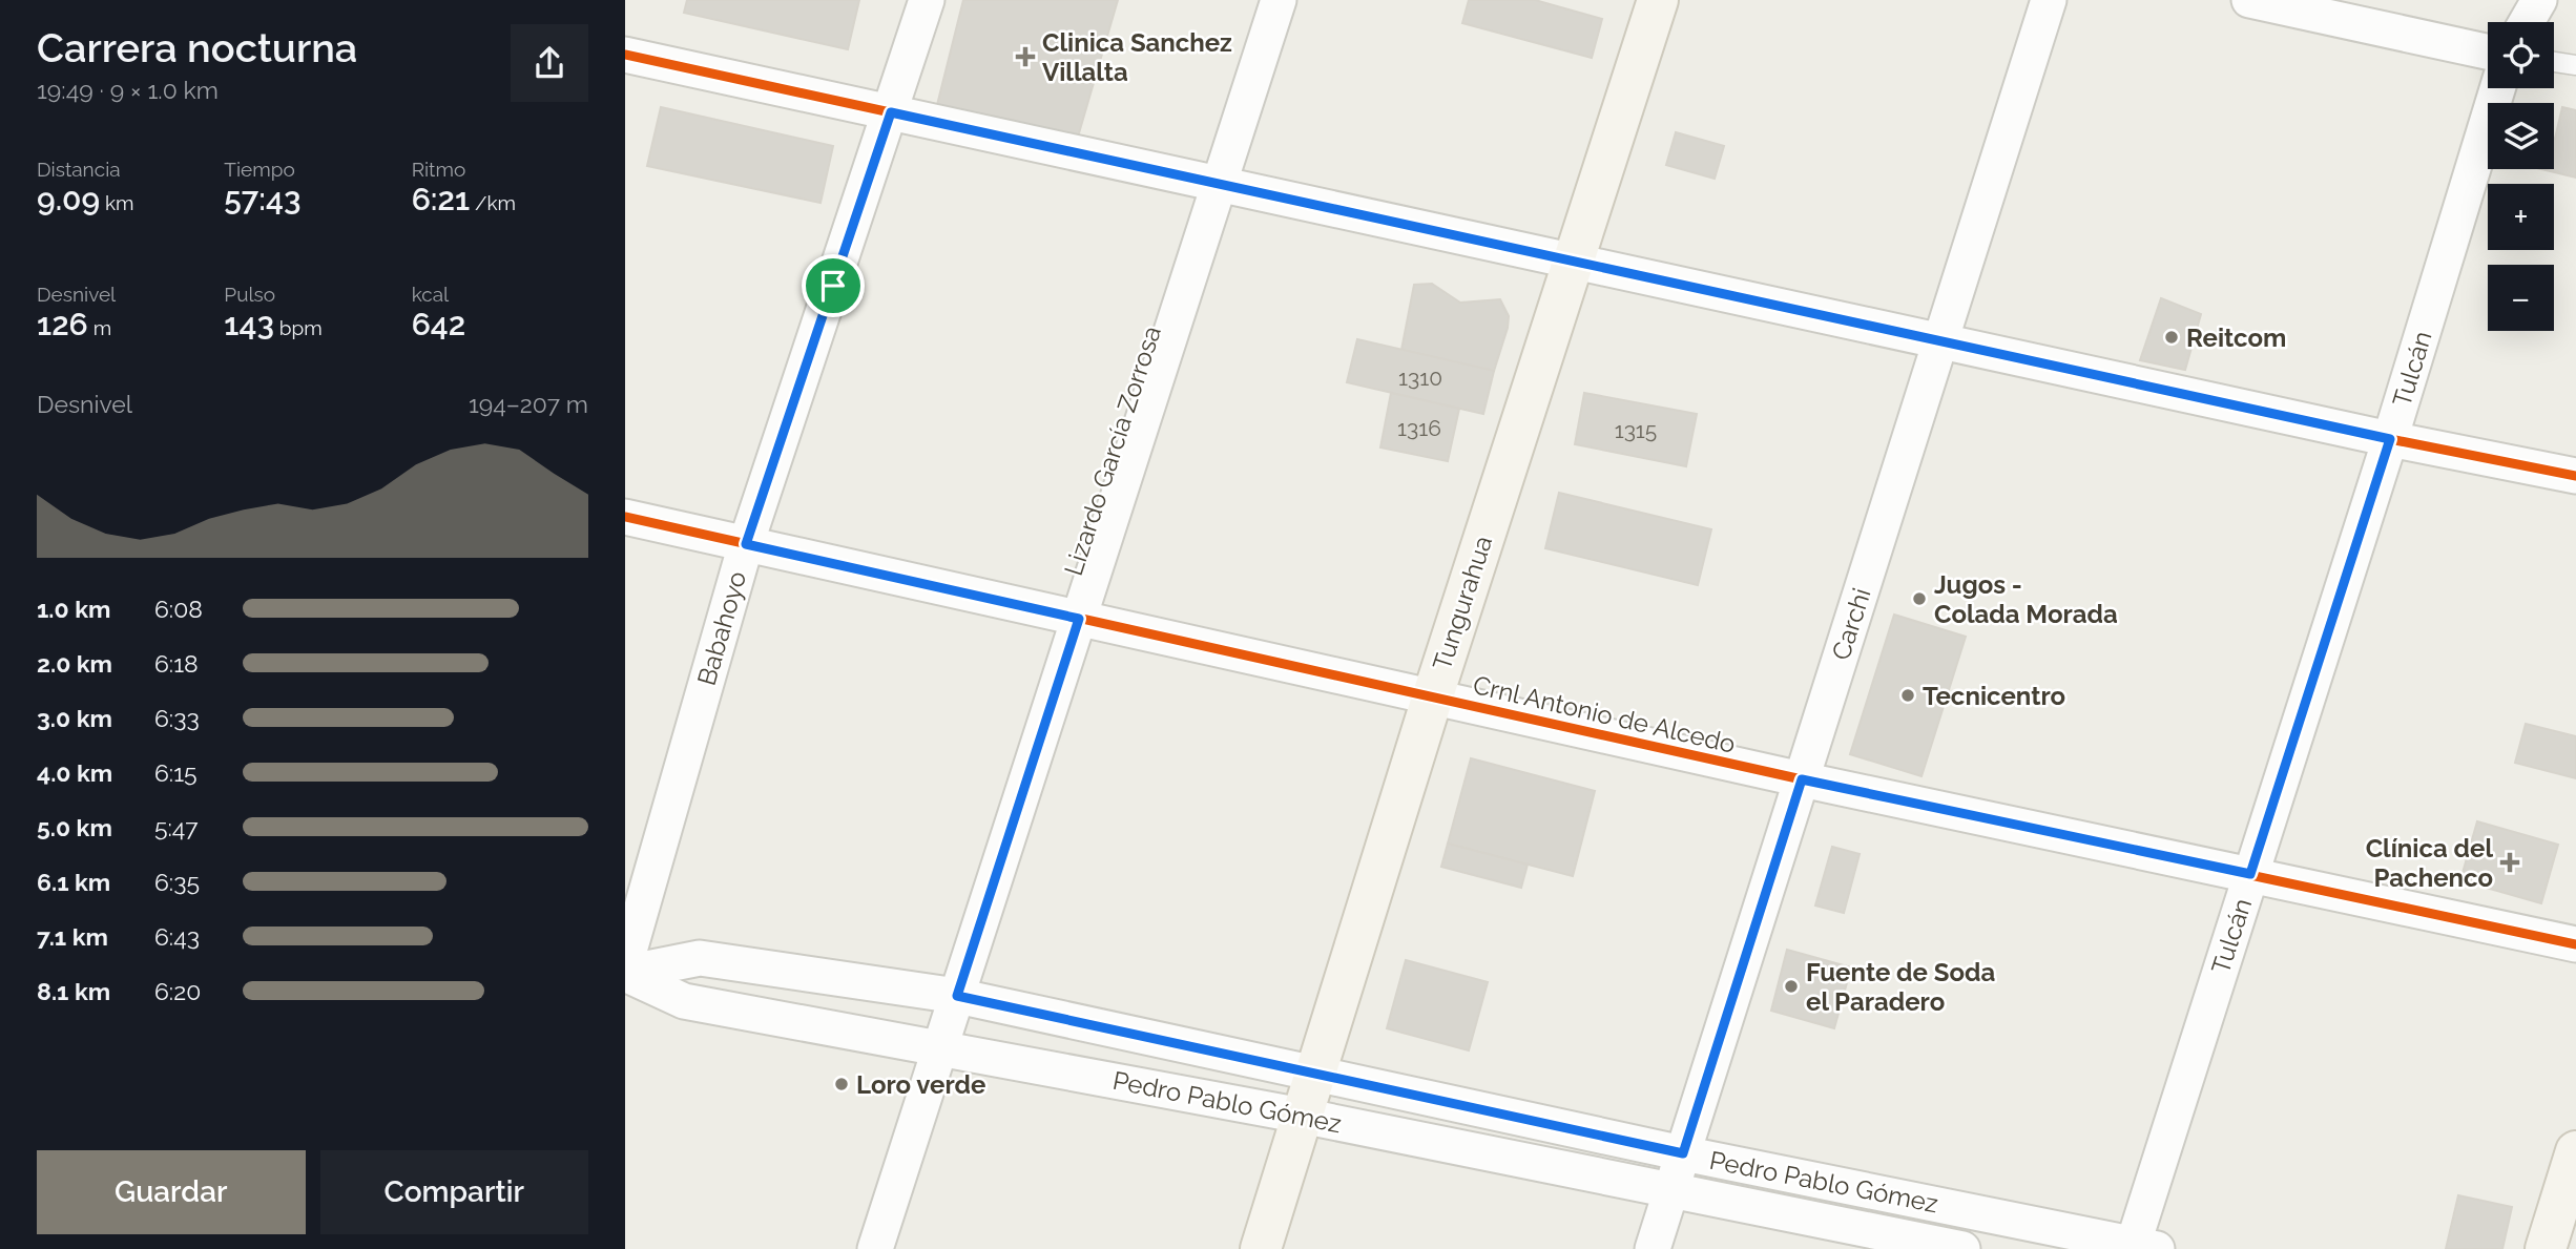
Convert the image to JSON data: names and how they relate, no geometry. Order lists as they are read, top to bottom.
{
  "streets": {
    "main road": ["Tungurahua"],
    "street": [
      "Tulcán",
      "Lizardo García Zorrosa",
      "Carchi",
      "Babahoyo",
      "Crnl Antonio de Alcedo",
      "Pedro Pablo Gómez"
    ]
  },
  "crossings": [
    ["Tulcán", "Crnl Antonio de Alcedo"],
    ["Tulcán", "Pedro Pablo Gómez"],
    ["Lizardo García Zorrosa", "Crnl Antonio de Alcedo"],
    ["Lizardo García Zorrosa", "Pedro Pablo Gómez"],
    ["Tungurahua", "Crnl Antonio de Alcedo"],
    ["Tungurahua", "Pedro Pablo Gómez"],
    ["Carchi", "Crnl Antonio de Alcedo"],
    ["Carchi", "Pedro Pablo Gómez"],
    ["Babahoyo", "Crnl Antonio de Alcedo"]
  ],
  "places": {
    "health": ["Clinica Sanchez Villalta", "Clínica del Pachenco"],
    "other": [
      "Reitcom",
      "Jugos - Colada Morada",
      "Tecnicentro",
      "Fuente de Soda el Paradero",
      "Loro verde"
    ]
  },
  "house_numbers": ["1310", "1316", "1315"],
  "page": {
    "heading": ["Carrera nocturna", "19:49 · 9 × 1.0 km"],
    "map_buttons": ["+", "−"],
    "stats": [
      ["Distancia", "9.09 km"],
      ["Tiempo", "57:43"],
      ["Ritmo", "6:21 /km"],
      ["Desnivel", "126 m"],
      ["Pulso", "143 bpm"],
      ["kcal", "642"]
    ],
    "chart": ["Desnivel", "194–207 m"],
    "list": [
      {
        "name": "1.0 km",
        "note": "6:08"
      },
      {
        "name": "2.0 km",
        "note": "6:18"
      },
      {
        "name": "3.0 km",
        "note": "6:33"
      },
      {
        "name": "4.0 km",
        "note": "6:15"
      },
      {
        "name": "5.0 km",
        "note": "5:47"
      },
      {
        "name": "6.1 km",
        "note": "6:35"
      },
      {
        "name": "7.1 km",
        "note": "6:43"
      },
      {
        "name": "8.1 km",
        "note": "6:20"
      }
    ],
    "buttons": ["Guardar", "Compartir"]
  }
}
